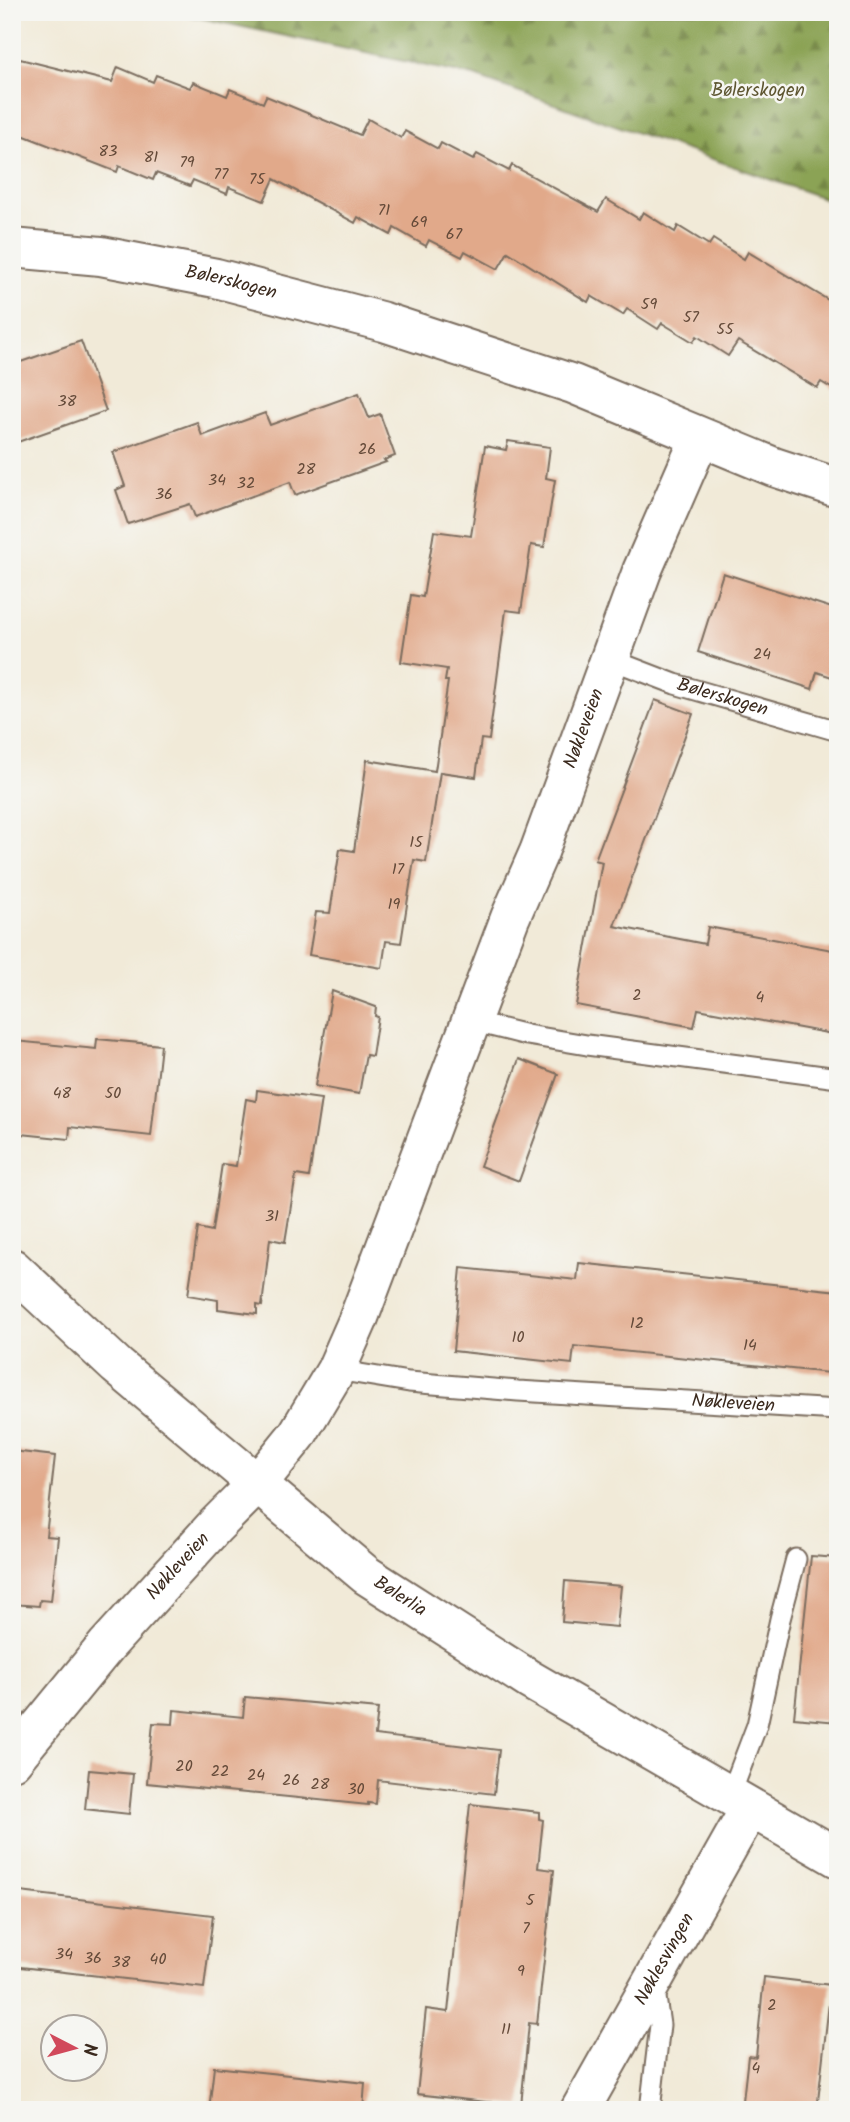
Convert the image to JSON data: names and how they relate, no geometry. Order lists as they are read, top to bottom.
{
  "streets": {
    "street": [
      "Bølerskogen",
      "Nøkleveien",
      "Bølerlia",
      "Nøklesvingen"
    ]
  },
  "crossings": [
    ["Bølerskogen", "Nøkleveien"],
    ["Nøkleveien", "Bølerlia"],
    ["Bølerlia", "Nøklesvingen"]
  ],
  "parks": ["Bølerskogen"],
  "house_numbers": [
    "83",
    "81",
    "79",
    "77",
    "75",
    "71",
    "69",
    "67",
    "59",
    "57",
    "55",
    "38",
    "26",
    "28",
    "34",
    "32",
    "36",
    "24",
    "15",
    "17",
    "19",
    "2",
    "4",
    "48",
    "50",
    "31",
    "12",
    "10",
    "14",
    "20",
    "22",
    "24",
    "26",
    "28",
    "30",
    "5",
    "7",
    "34",
    "36",
    "40",
    "38",
    "9",
    "2",
    "11",
    "4"
  ],
  "north": "right"
}
